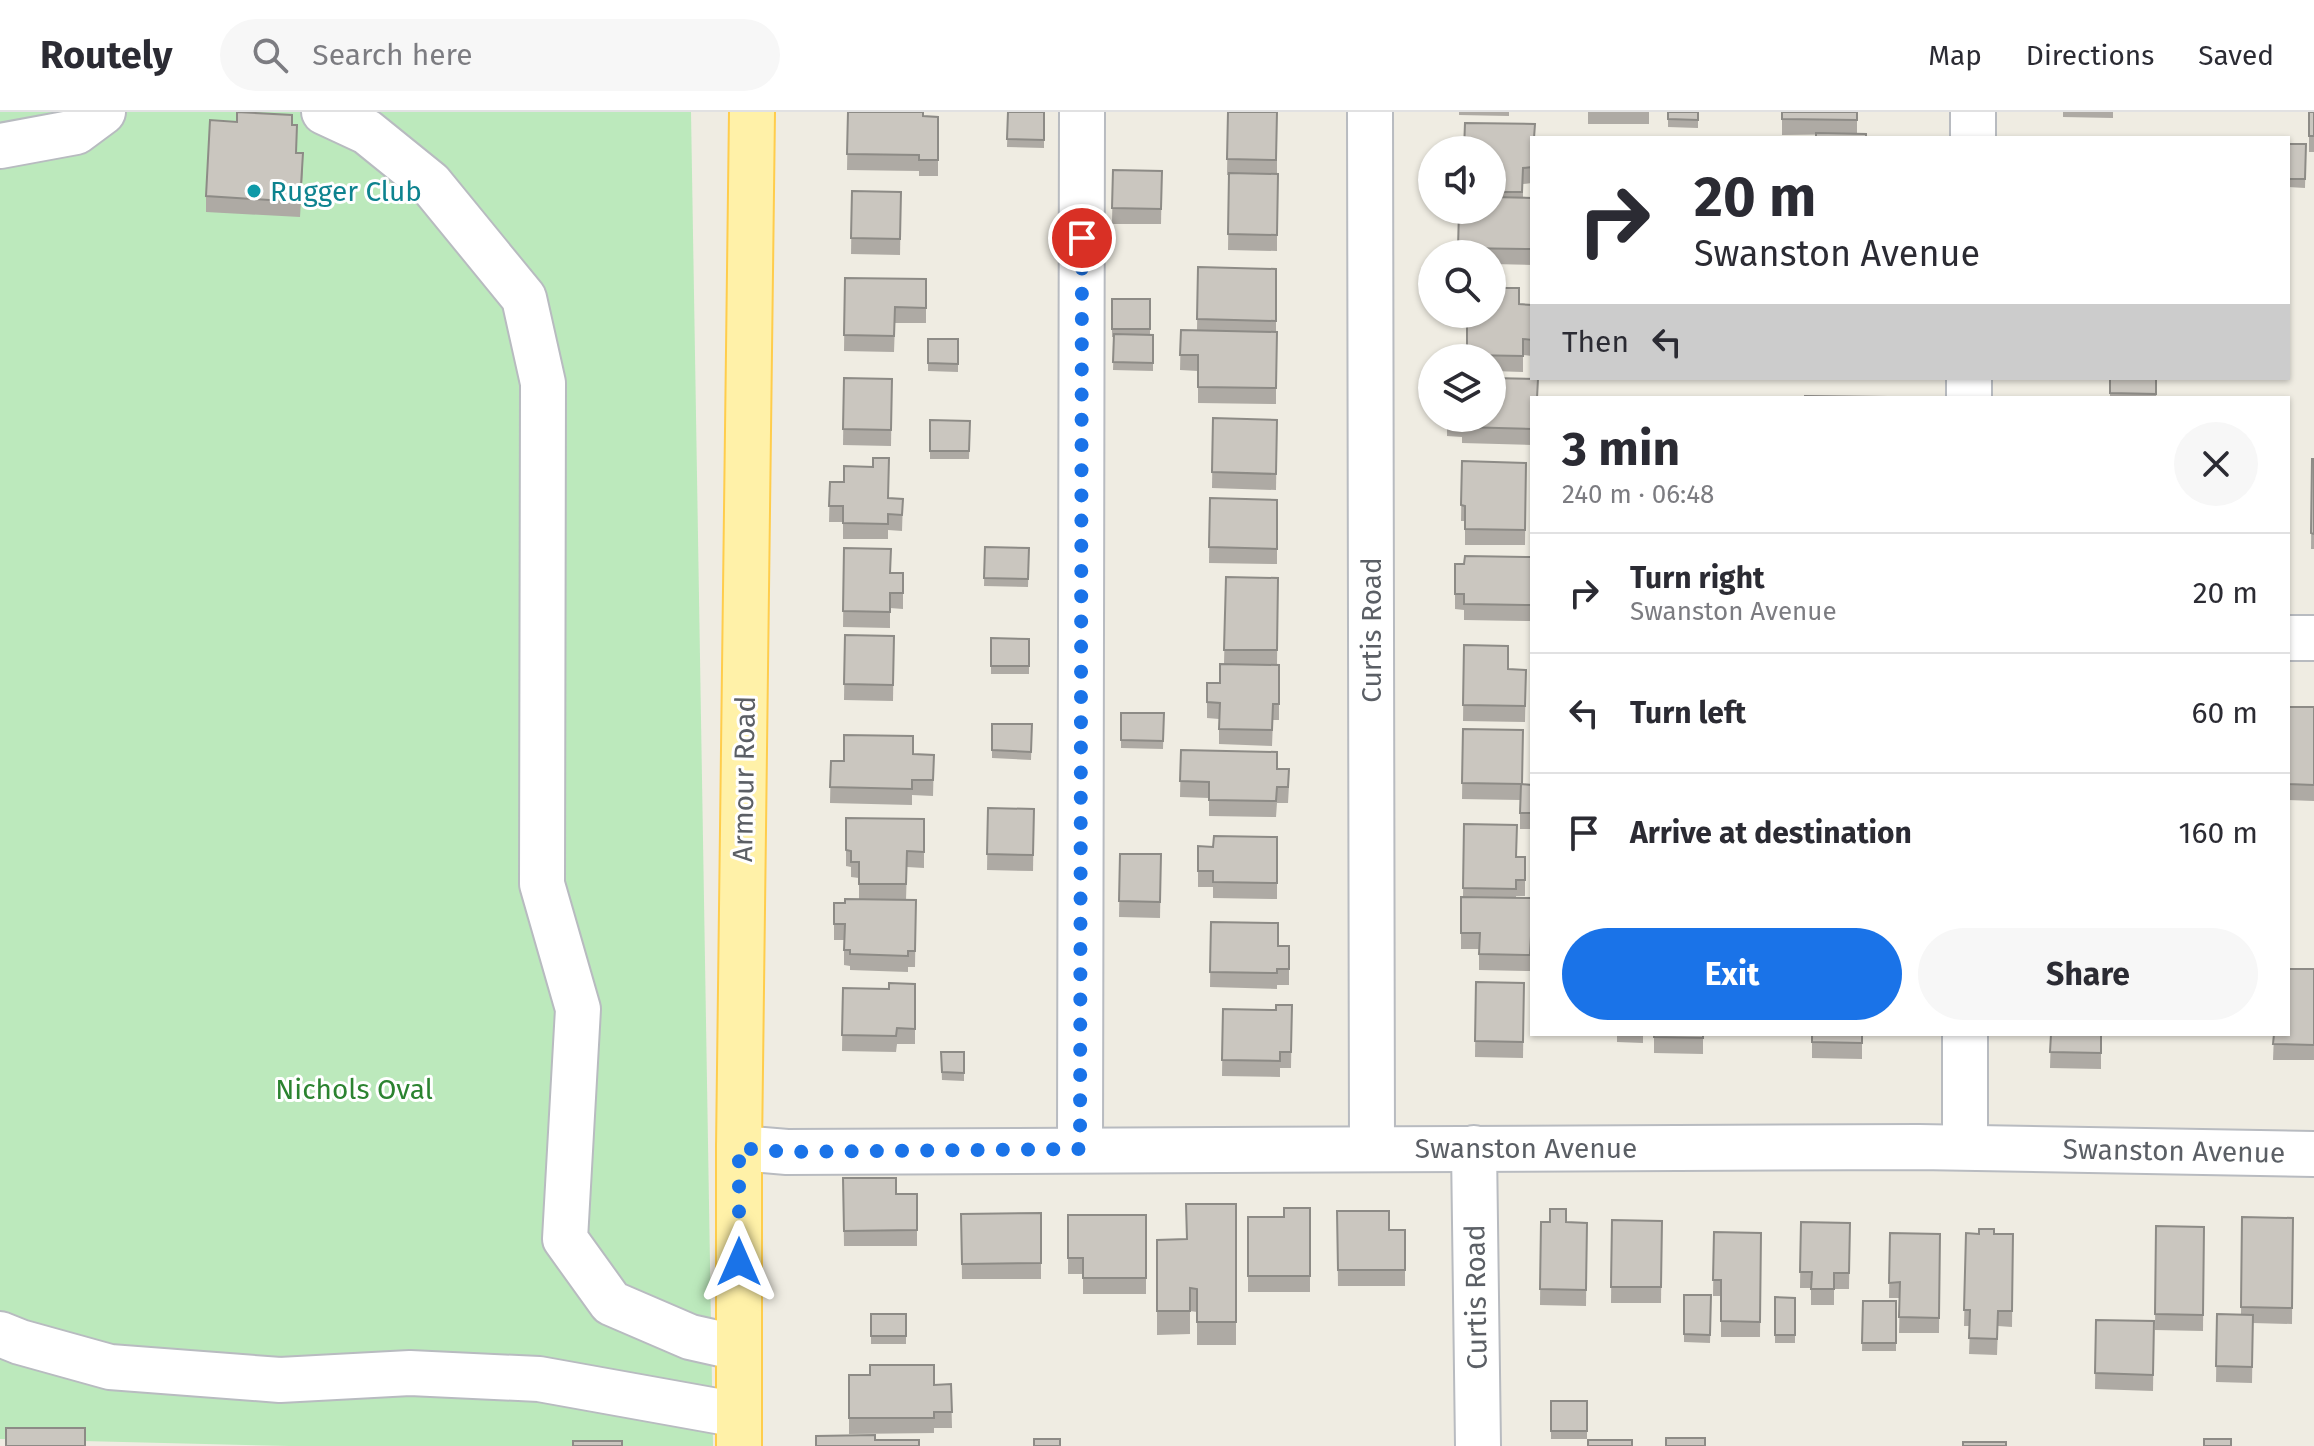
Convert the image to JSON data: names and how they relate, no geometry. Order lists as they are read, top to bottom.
{
  "streets": {
    "main road": ["Armour Road"],
    "street": ["Curtis Road", "Swanston Avenue"]
  },
  "crossings": [
    ["Curtis Road", "Swanston Avenue"],
    ["Armour Road", "Swanston Avenue"]
  ],
  "parks": ["Nichols Oval"],
  "places": ["Rugger Club"],
  "page": {
    "header": "Routely",
    "search": "Search here",
    "nav": ["Map", "Directions", "Saved"],
    "turn": ["20 m", "Swanston Avenue"],
    "then": "Then",
    "heading": ["3 min", "240 m · 06:48"],
    "list": [
      {
        "name": "Turn right",
        "note": "Swanston Avenue",
        "value": "20 m"
      },
      {
        "name": "Turn left",
        "value": "60 m"
      },
      {
        "name": "Arrive at destination",
        "value": "160 m"
      }
    ],
    "buttons": ["Exit", "Share"]
  }
}
